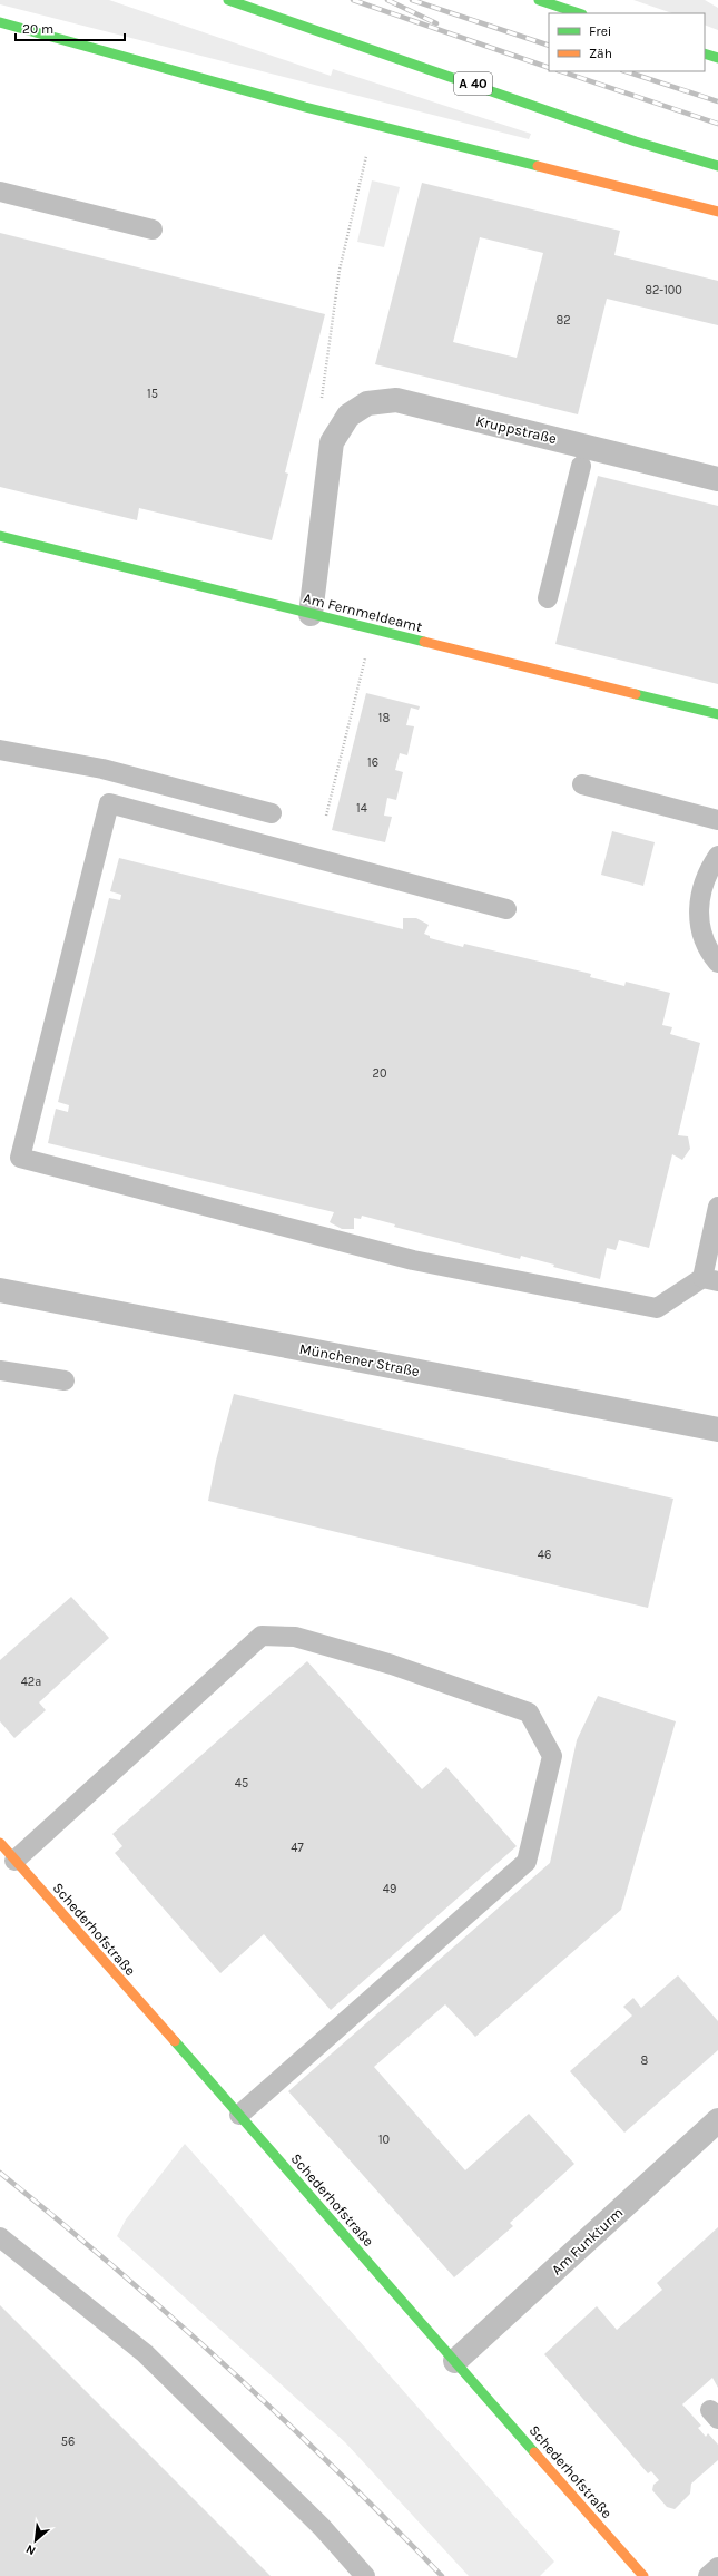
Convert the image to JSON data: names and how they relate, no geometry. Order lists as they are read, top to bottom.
{
  "streets": {
    "main road": ["A 40", "Am Fernmeldeamt", "Schederhofstraße"],
    "street": ["Kruppstraße", "Münchener Straße", "Am Funkturm"]
  },
  "crossings": [
    ["Kruppstraße", "Am Fernmeldeamt"],
    ["Schederhofstraße", "Am Funkturm"]
  ],
  "house_numbers": [
    "82-100",
    "82",
    "15",
    "18",
    "16",
    "14",
    "20",
    "46",
    "42a",
    "45",
    "47",
    "49",
    "8",
    "10",
    "56"
  ],
  "legend": ["Frei", "Zäh"],
  "scale_bar": "20 m",
  "north": "bottom left"
}
